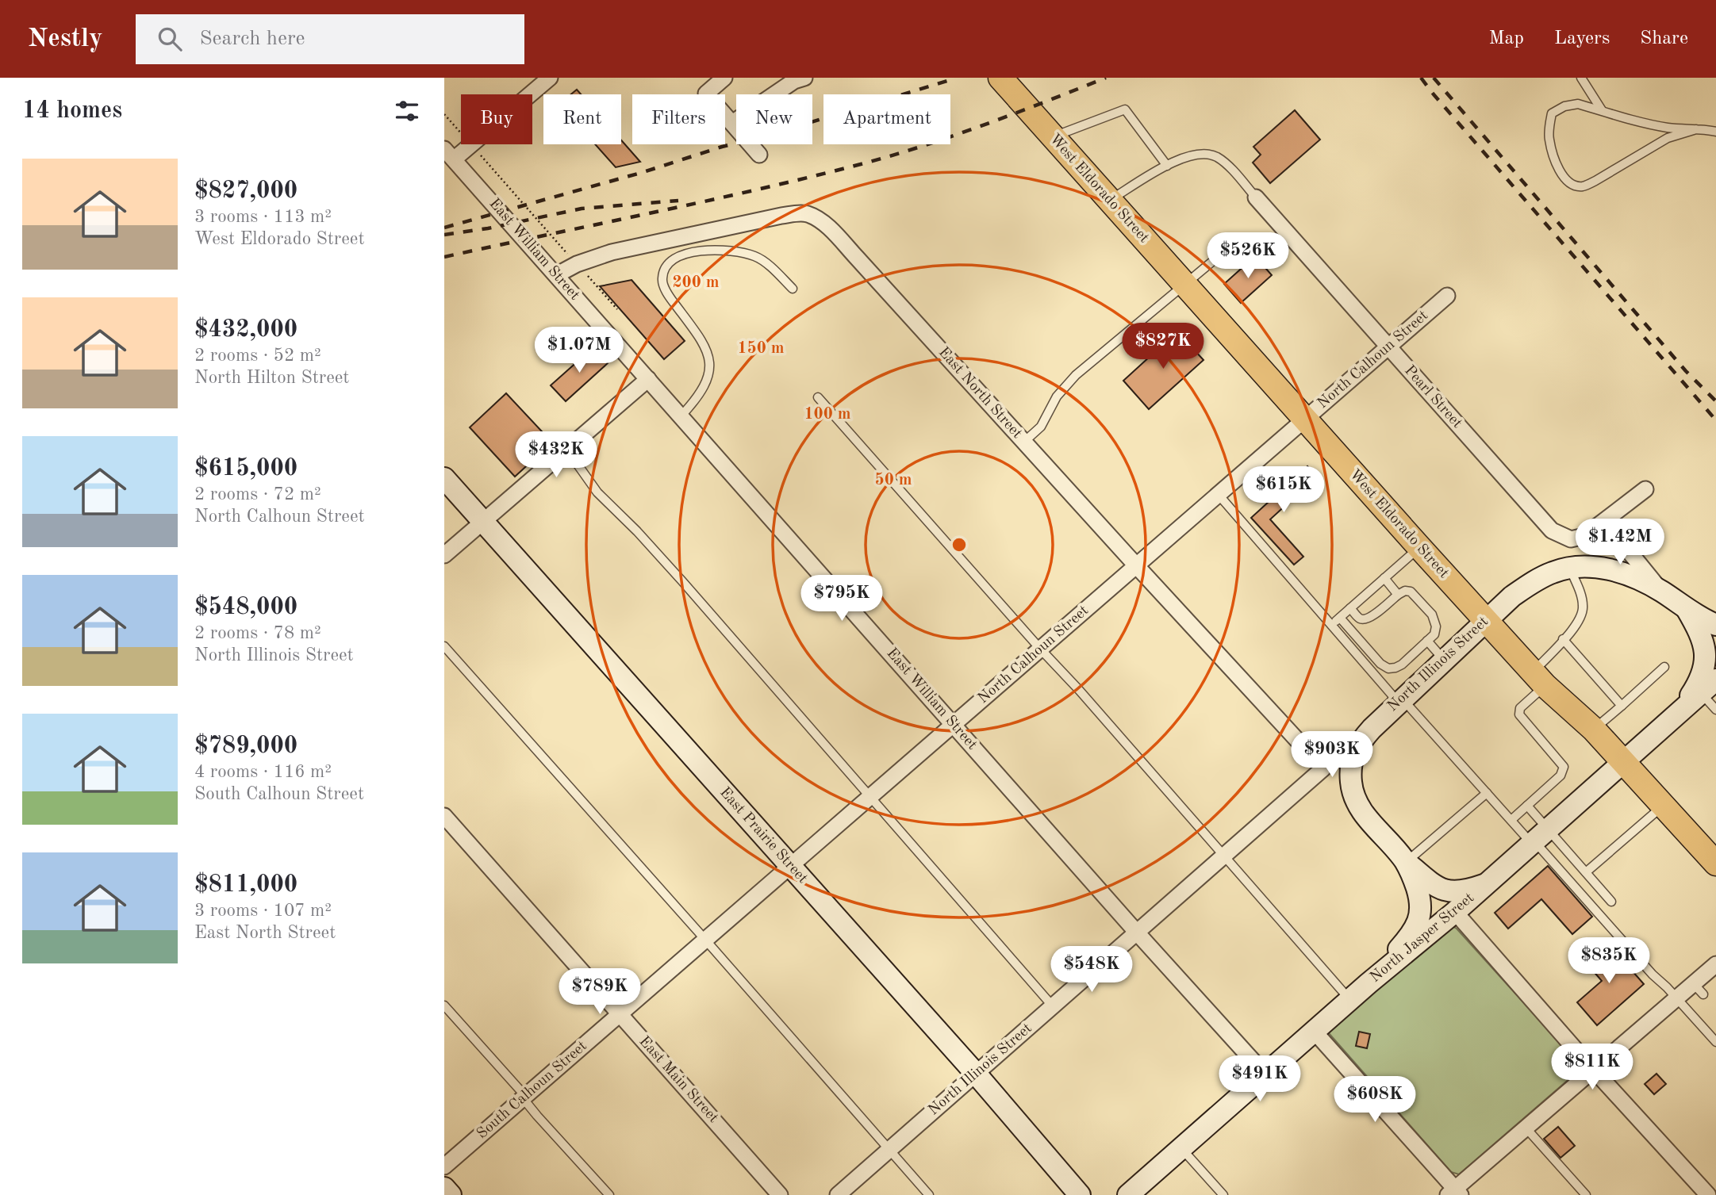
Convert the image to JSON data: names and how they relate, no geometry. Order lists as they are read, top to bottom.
{
  "streets": {
    "main road": ["West Eldorado Street"],
    "street": [
      "East William Street",
      "North Calhoun Street",
      "East North Street",
      "Pearl Street",
      "North Illinois Street",
      "East Prairie Street",
      "North Jasper Street",
      "East Main Street",
      "South Calhoun Street"
    ]
  },
  "crossings": [
    ["West Eldorado Street", "North Calhoun Street"],
    ["West Eldorado Street", "North Illinois Street"],
    ["West Eldorado Street", "North Jasper Street"],
    ["East William Street", "North Calhoun Street"],
    ["East William Street", "East North Street"],
    ["East William Street", "North Illinois Street"],
    ["East William Street", "North Jasper Street"],
    ["North Calhoun Street", "East North Street"],
    ["North Calhoun Street", "Pearl Street"],
    ["North Calhoun Street", "East Prairie Street"],
    ["North Calhoun Street", "East Main Street"],
    ["North Calhoun Street", "South Calhoun Street"],
    ["East North Street", "North Illinois Street"],
    ["North Illinois Street", "East Prairie Street"],
    ["North Illinois Street", "North Jasper Street"],
    ["East Main Street", "South Calhoun Street"]
  ],
  "page": {
    "header": "Nestly",
    "search": "Search here",
    "nav": ["Map", "Layers", "Share"],
    "heading": "14 homes",
    "chip": [
      "Buy",
      "Rent",
      "Filters",
      "New",
      "Apartment"
    ],
    "list": [
      {
        "name": "$827,000",
        "note": "3 rooms · 113 m² · West Eldorado Street"
      },
      {
        "name": "$432,000",
        "note": "2 rooms · 52 m² · North Hilton Street"
      },
      {
        "name": "$615,000",
        "note": "2 rooms · 72 m² · North Calhoun Street"
      },
      {
        "name": "$548,000",
        "note": "2 rooms · 78 m² · North Illinois Street"
      },
      {
        "name": "$789,000",
        "note": "4 rooms · 116 m² · South Calhoun Street"
      },
      {
        "name": "$811,000",
        "note": "3 rooms · 107 m² · East North Street"
      }
    ],
    "price": [
      "$526K",
      "$827K",
      "$1.07M",
      "$432K",
      "$615K",
      "$1.42M",
      "$795K",
      "$903K",
      "$835K",
      "$548K",
      "$789K",
      "$811K",
      "$491K",
      "$608K"
    ]
  },
  "rings": [
    "200 m",
    "150 m",
    "100 m",
    "50 m"
  ]
}
